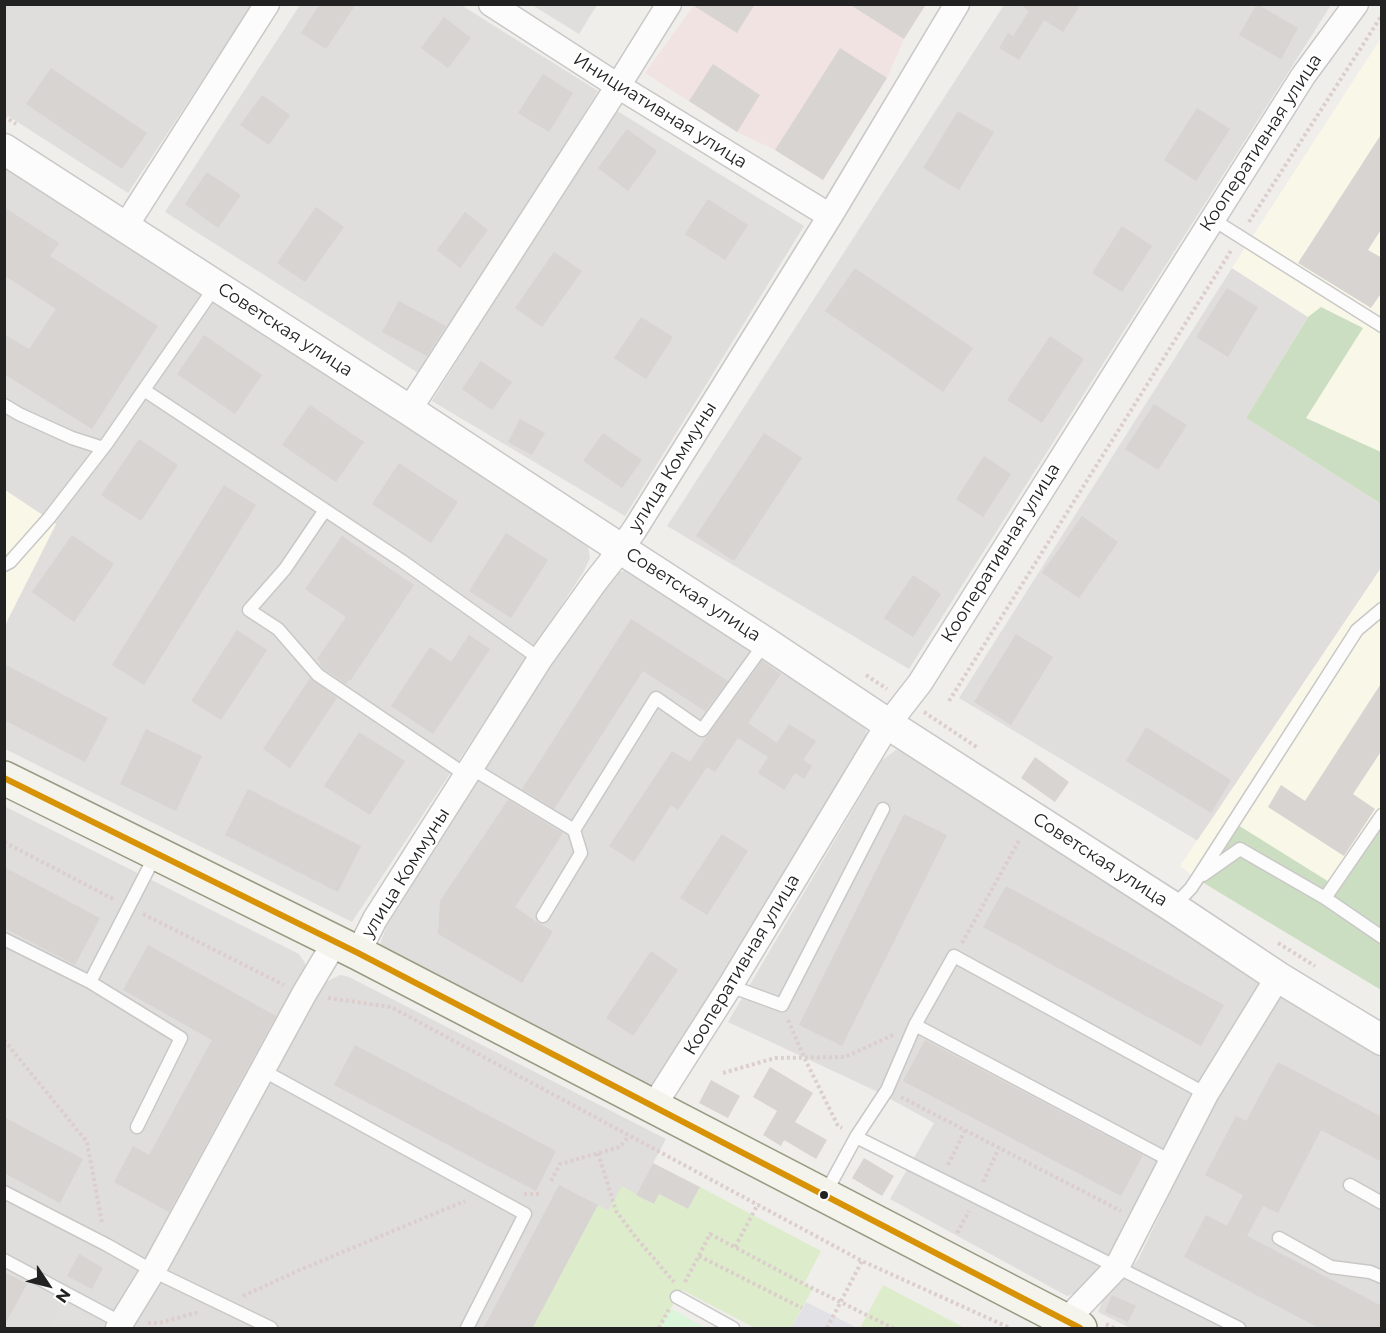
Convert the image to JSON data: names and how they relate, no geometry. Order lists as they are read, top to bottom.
{
  "streets": {
    "street": [
      "Инициативная улица",
      "Кооперативная улица",
      "Советская улица",
      "улица Коммуны"
    ]
  },
  "crossings": [
    ["Инициативная улица", "улица Коммуны"],
    ["Кооперативная улица", "Советская улица"],
    ["Советская улица", "улица Коммуны"]
  ],
  "north": "bottom right"
}
